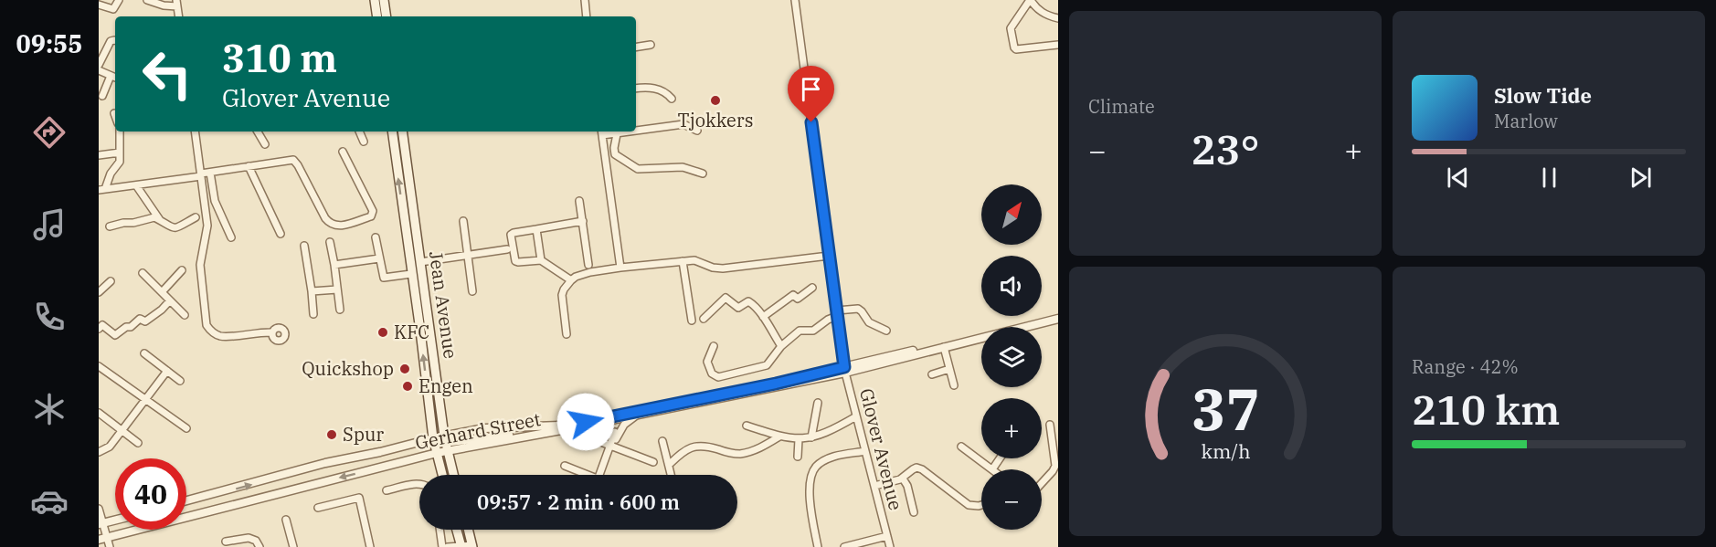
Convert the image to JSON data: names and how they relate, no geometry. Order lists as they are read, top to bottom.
{
  "streets": {
    "main road": ["Jean Avenue"],
    "street": ["Gerhard Street", "Glover Avenue"]
  },
  "crossings": [
    ["Jean Avenue", "Gerhard Street"],
    ["Gerhard Street", "Glover Avenue"]
  ],
  "places": [
    "Tjokkers",
    "KFC",
    "Quickshop",
    "Engen",
    "Spur"
  ],
  "north": "top right",
  "page": {
    "tabs": "09:55",
    "tile": [
      "Climate",
      ["Range · 42%", "210 km"]
    ],
    "turn": ["310 m", "Glover Avenue"],
    "song": ["Slow Tide", "Marlow"],
    "heat": ["−", "23°", "+"],
    "map_buttons": ["+", "−"],
    "limit": "40",
    "trip": "09:57 · 2 min · 600 m",
    "gauge": ["37", "km/h"]
  }
}
